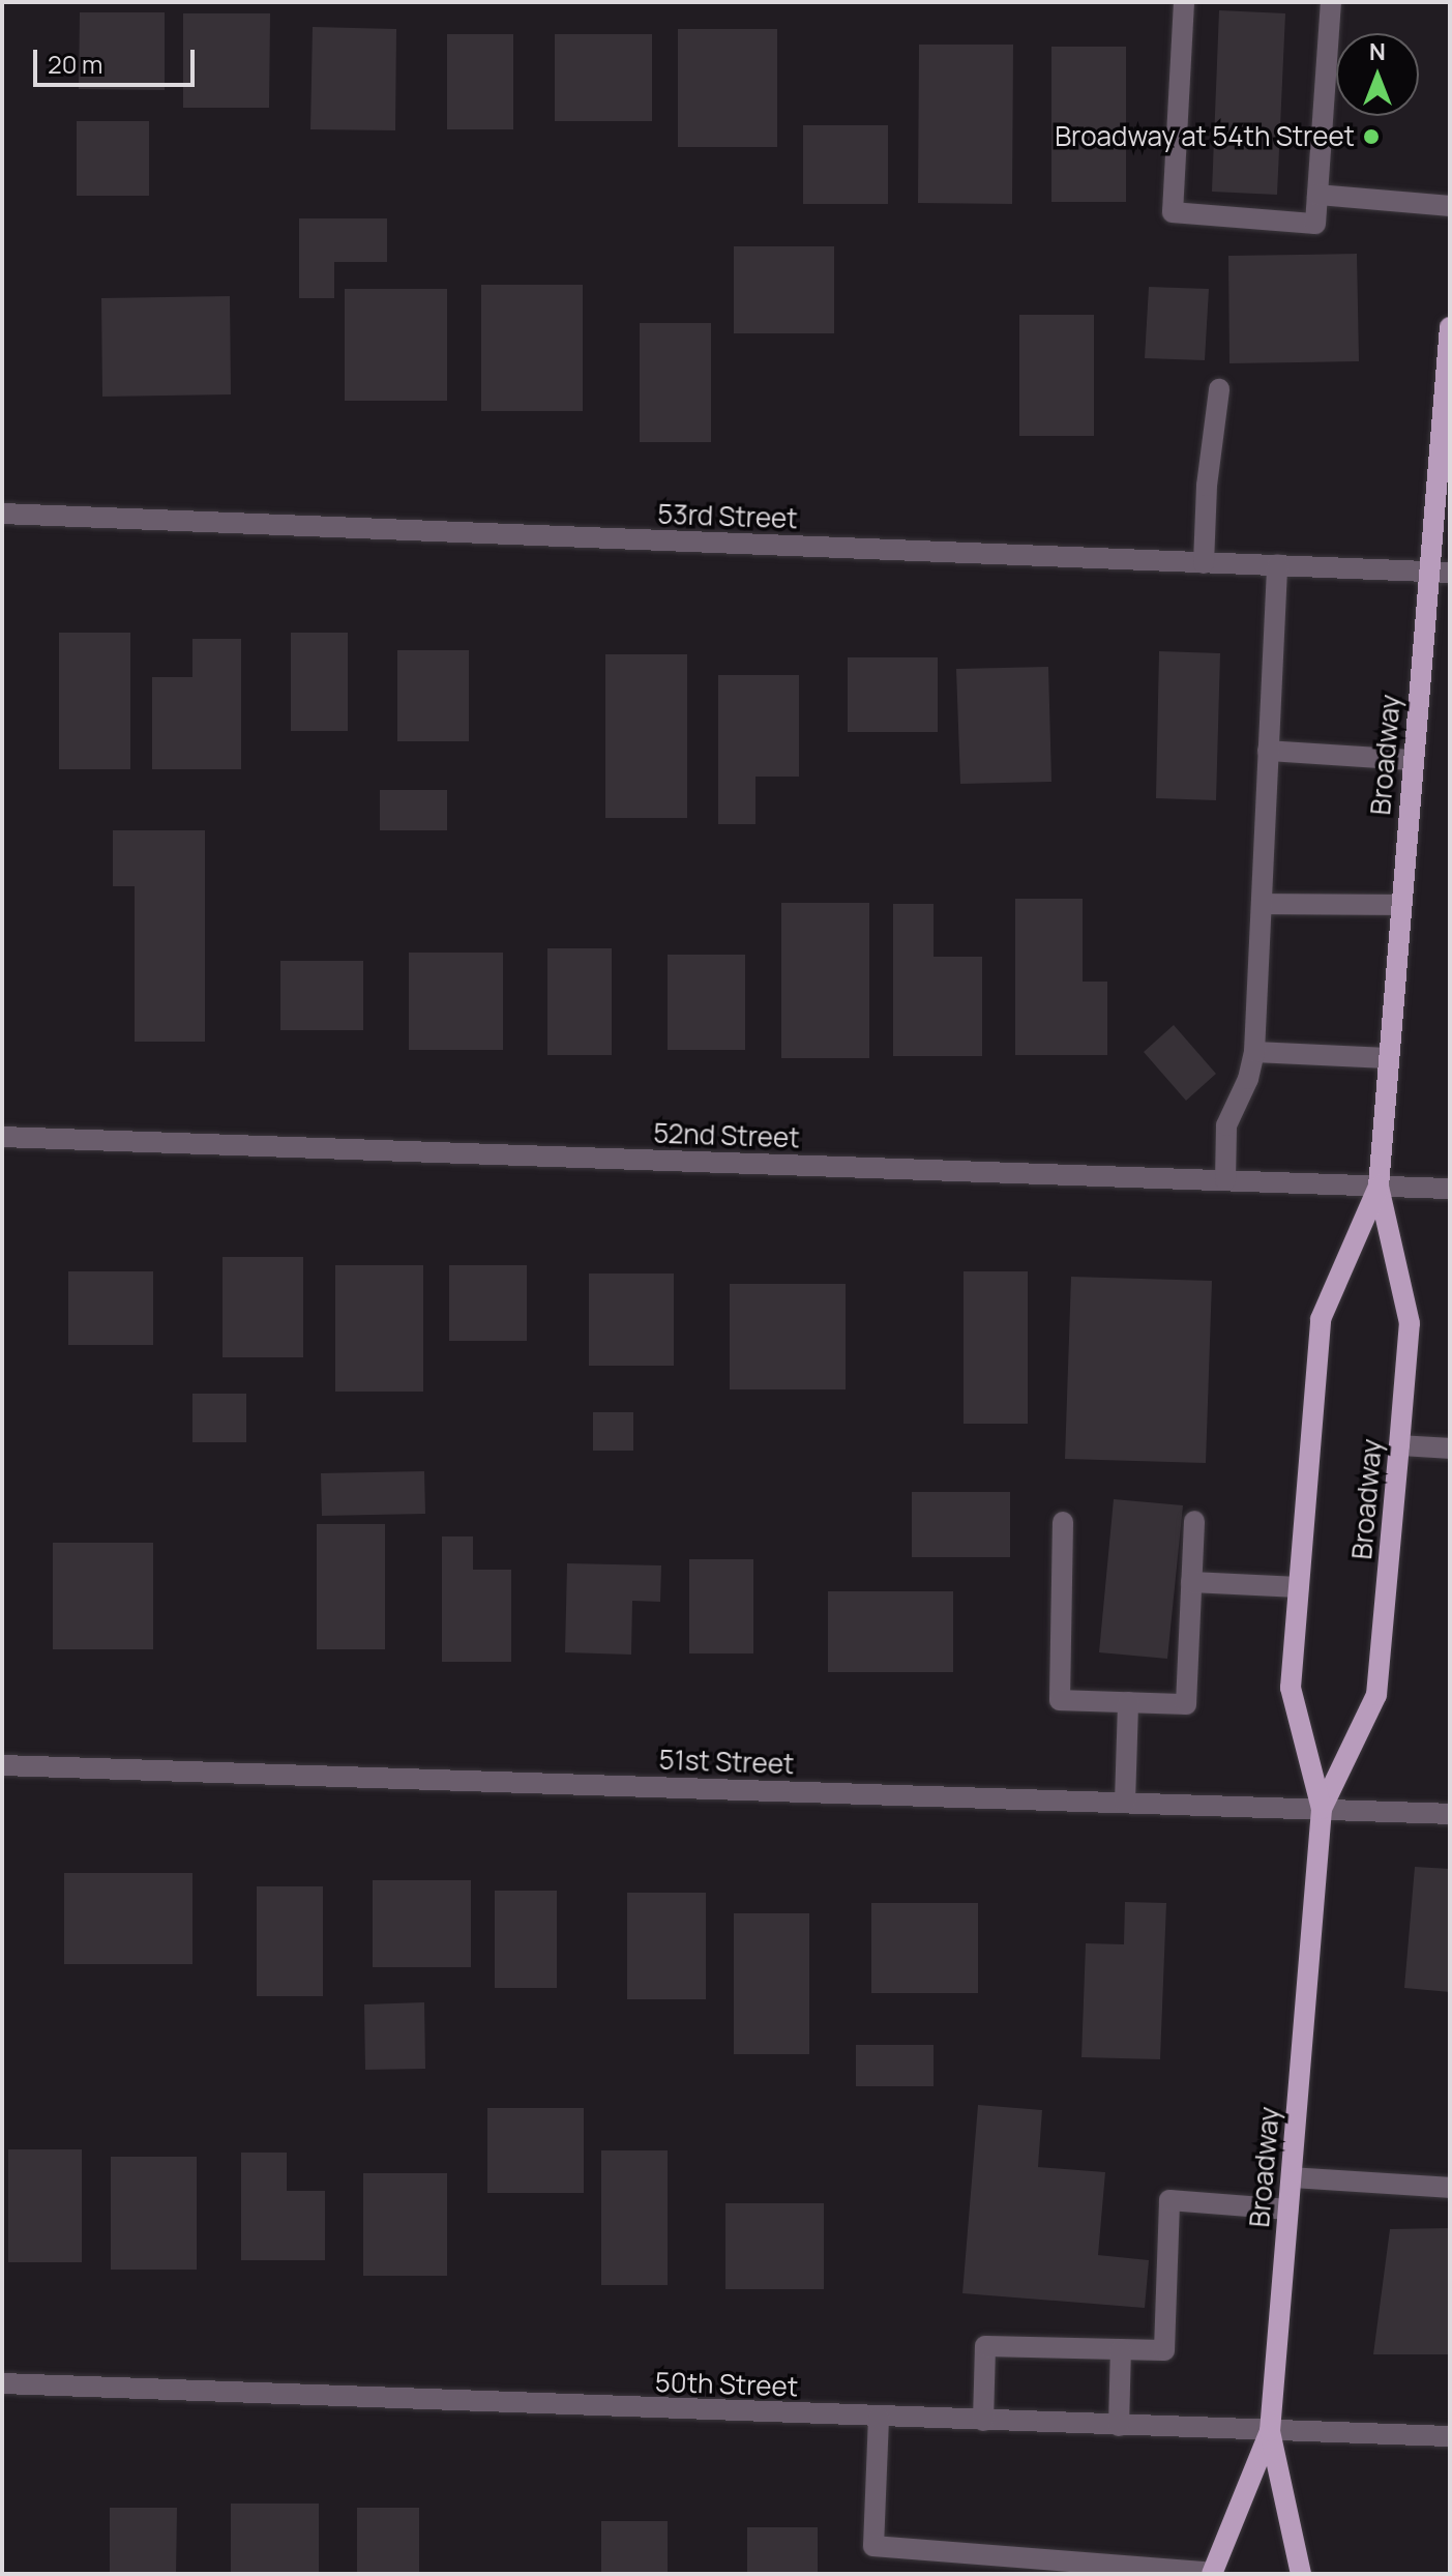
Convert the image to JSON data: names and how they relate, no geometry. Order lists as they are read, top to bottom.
{
  "streets": {
    "main road": ["Broadway"],
    "street": [
      "53rd Street",
      "52nd Street",
      "51st Street",
      "50th Street"
    ]
  },
  "crossings": [
    ["53rd Street", "Broadway"],
    ["Broadway", "52nd Street"],
    ["Broadway", "51st Street"],
    ["Broadway", "50th Street"]
  ],
  "places": ["Broadway at 54th Street"],
  "scale_bar": "20 m",
  "north": "top"
}
